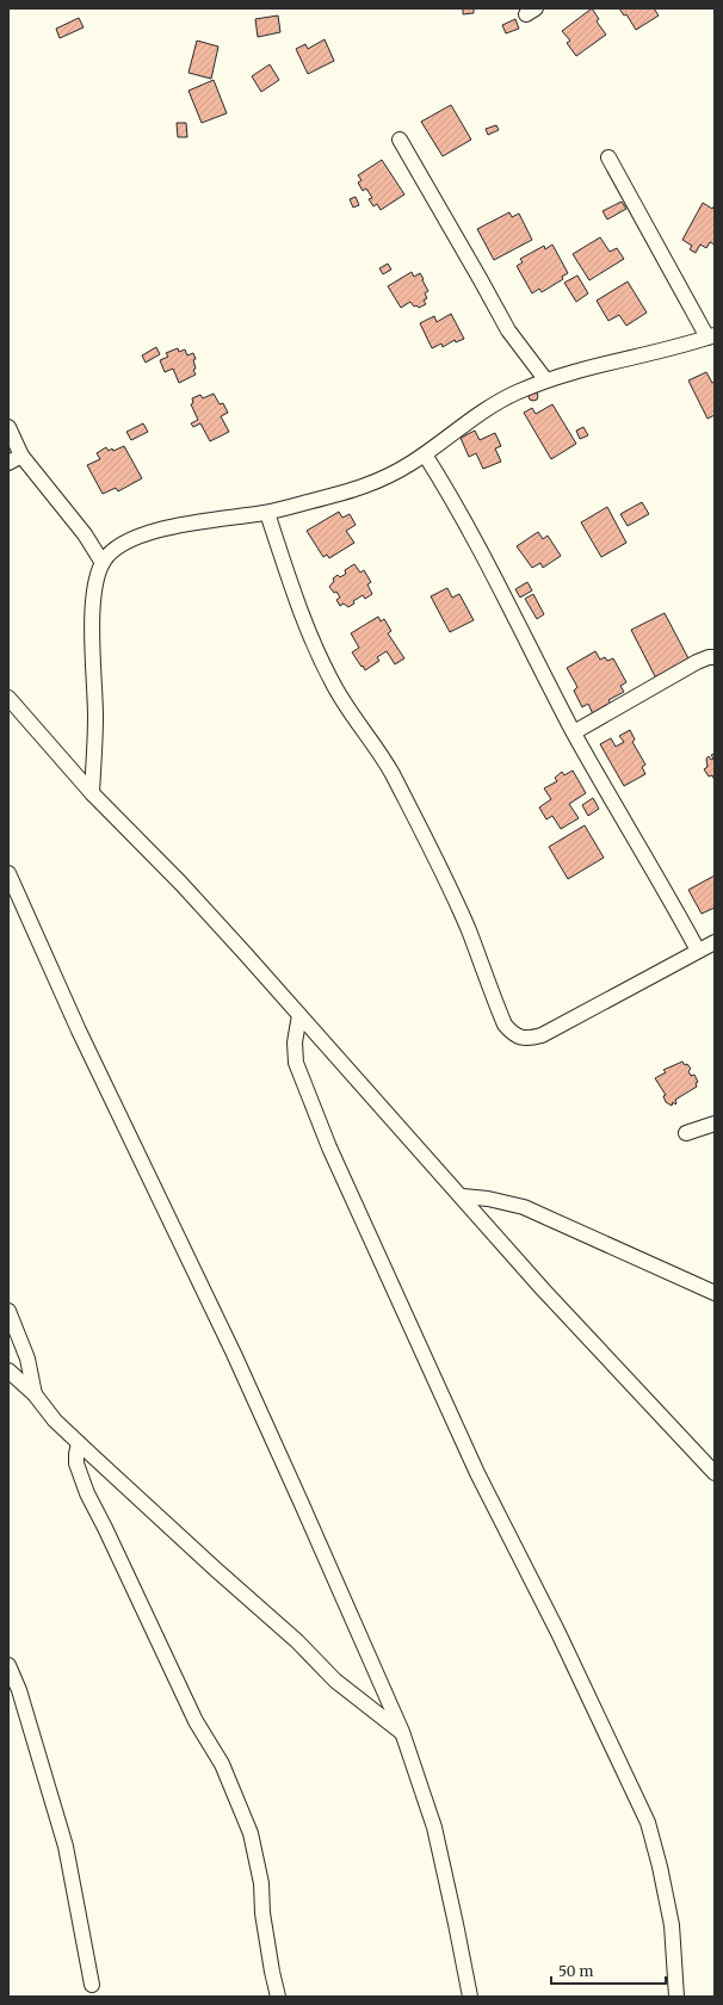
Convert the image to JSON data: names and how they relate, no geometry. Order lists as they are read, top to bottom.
{
  "scale_bar": "50 m"
}
